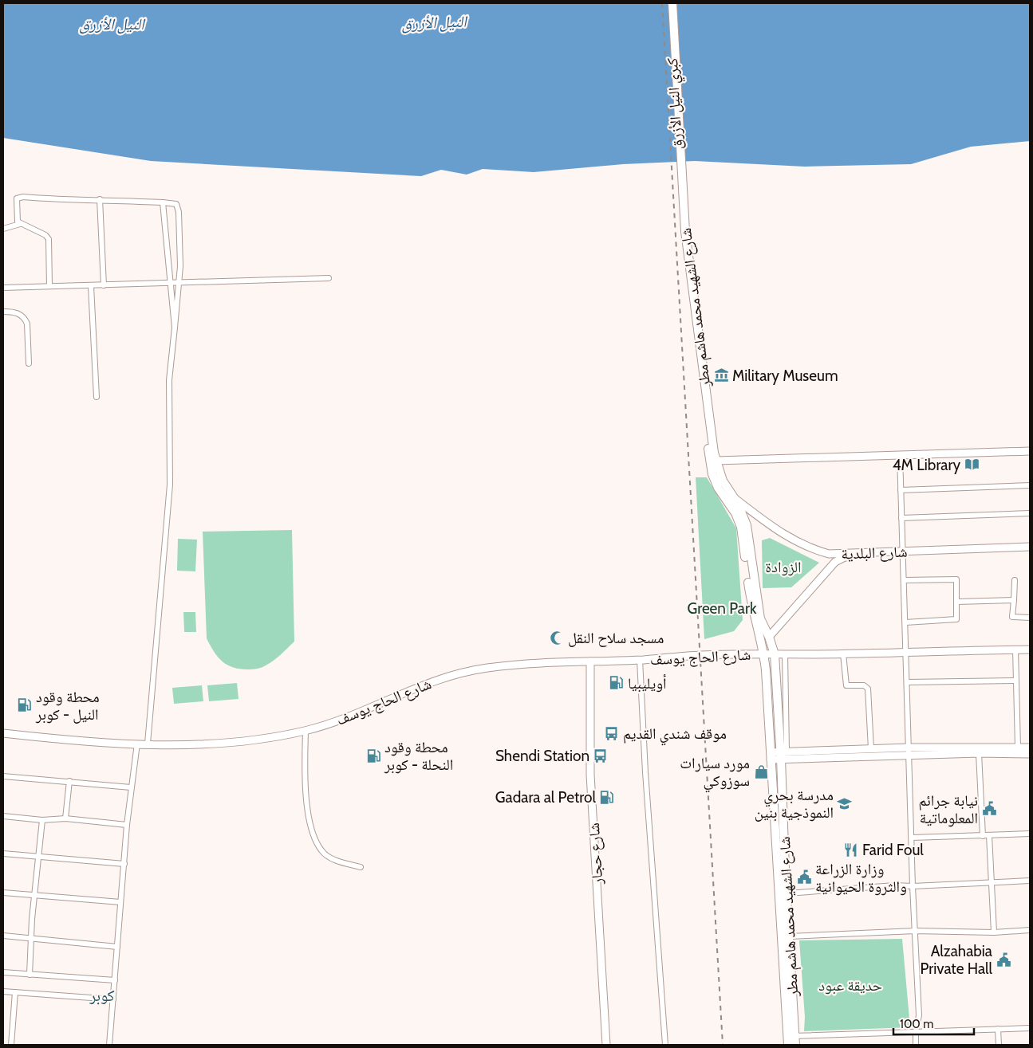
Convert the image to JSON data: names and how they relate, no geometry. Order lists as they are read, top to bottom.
{
  "streets": {
    "main road": [
      "كبري النيل الأزرق",
      "شارع الشهيد محمد هاشم مطر",
      "شارع البلدية",
      "شارع الحاج يوسف",
      "شارع حجار"
    ]
  },
  "crossings": [
    ["كبري النيل الأزرق", "شارع الشهيد محمد هاشم مطر"],
    ["شارع الشهيد محمد هاشم مطر", "شارع البلدية"],
    ["شارع الشهيد محمد هاشم مطر", "شارع الحاج يوسف"],
    ["شارع الحاج يوسف", "شارع حجار"]
  ],
  "districts": ["كوبر"],
  "water": ["النيل الأزرق"],
  "parks": ["الزوادة", "Green Park", "حديقة عبود"],
  "places": {
    "museum": ["Military Museum"],
    "library": ["4M Library"],
    "mosque": ["مسجد سلاح النقل"],
    "fuel station": [
      "أويليبيا",
      "محطة وقود النيل - كوبر",
      "محطة وقود النحلة - كوبر",
      "Gadara al Petrol"
    ],
    "bus stop": ["موقف شندي القديم", "Shendi Station"],
    "shop": ["مورد سيارات سوزوكي"],
    "school or university": ["مدرسة بحري النموذجية بنين"],
    "public building": ["نيابة جرائم المعلوماتية", "وزارة الزراعة والثروة الحيوانية", "Alzahabia Private Hall"],
    "restaurant": ["Farid Foul"]
  },
  "scale_bar": "100 m"
}
